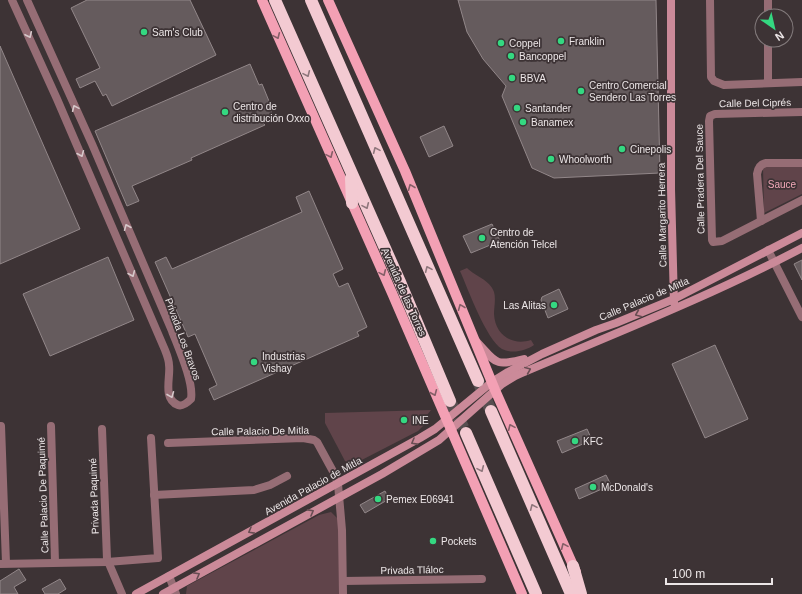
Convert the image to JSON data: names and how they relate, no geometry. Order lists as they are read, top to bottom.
{
  "streets": {
    "highway": ["Avenida de las Torres"],
    "main road": ["Calle Margarito Herrera", "Calle Palacio de Mitla", "Avenida Palacio de Mitla"],
    "street": [
      "Calle Del Ciprés",
      "Calle Pradera Del Sauce",
      "Privada Los Bravos",
      "Calle Palacio De Mitla",
      "Calle Palacio De Paquimé",
      "Privada Paquimé",
      "Privada Tláloc"
    ]
  },
  "crossings": [
    ["Calle Del Ciprés", "Calle Pradera Del Sauce"],
    ["Calle Margarito Herrera", "Calle Palacio de Mitla"],
    ["Avenida de las Torres", "Avenida Palacio de Mitla"],
    ["Calle Palacio de Mitla", "Avenida Palacio de Mitla"],
    ["Calle Palacio De Mitla", "Avenida Palacio de Mitla"],
    ["Calle Palacio De Mitla", "Privada Tláloc"],
    ["Calle Palacio De Paquimé", "Privada Paquimé"]
  ],
  "parks": ["Sauce"],
  "places": [
    "Sam's Club",
    "Franklin",
    "Coppel",
    "Bancoppel",
    "BBVA",
    "Centro Comercial Sendero Las Torres",
    "Santander",
    "Centro de distribución Oxxo",
    "Banamex",
    "Cinepolis",
    "Whoolworth",
    "Centro de Atención Telcel",
    "Las Alitas",
    "Industrias Vishay",
    "INE",
    "KFC",
    "McDonald's",
    "Pemex E06941",
    "Pockets"
  ],
  "scale_bar": "100 m",
  "north": "bottom right"
}
